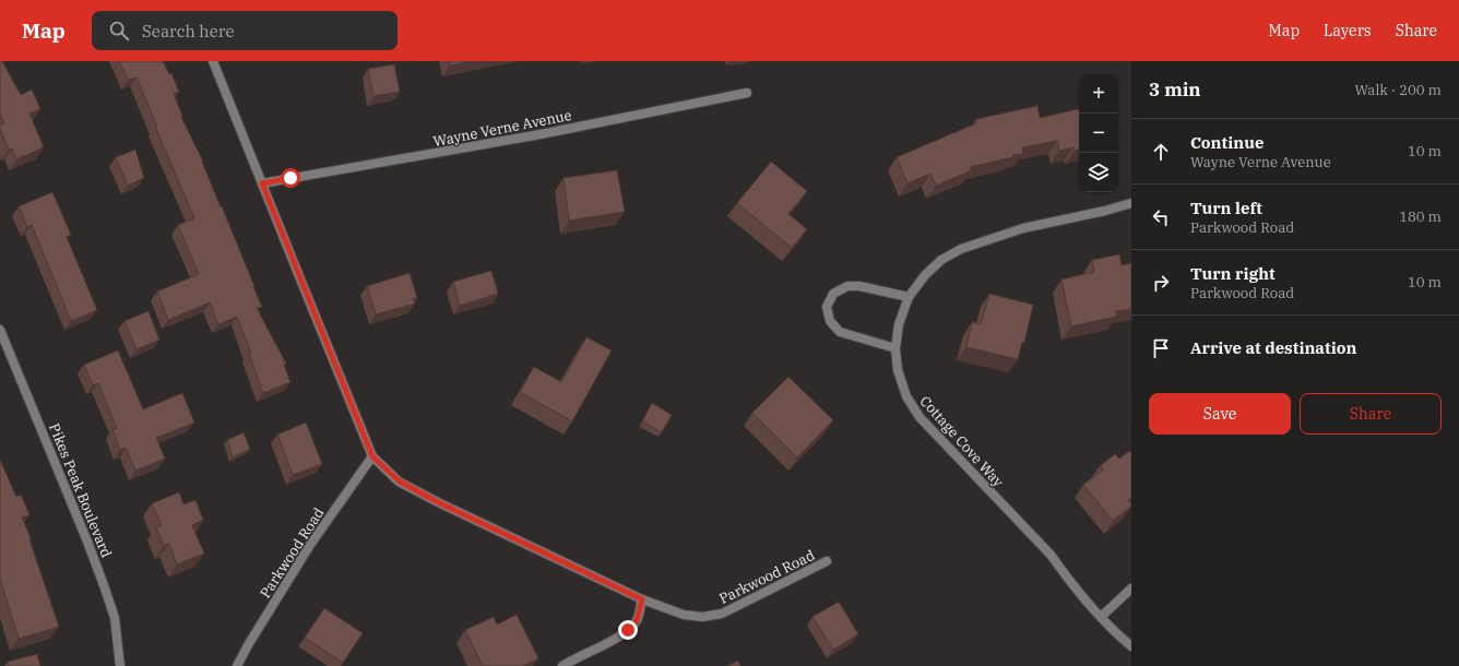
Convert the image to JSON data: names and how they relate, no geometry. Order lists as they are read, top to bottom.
{
  "streets": {
    "street": [
      "Wayne Verne Avenue",
      "Cottage Cove Way",
      "Pikes Peak Boulevard",
      "Parkwood Road"
    ]
  },
  "crossings": [
    ["Wayne Verne Avenue", "Parkwood Road"]
  ],
  "page": {
    "header": "Map",
    "search": "Search here",
    "nav": ["Map", "Layers", "Share"],
    "heading": ["3 min", "Walk · 200 m"],
    "map_buttons": ["+", "−"],
    "list": [
      ["Continue", "Wayne Verne Avenue", "10 m"],
      ["Turn left", "Parkwood Road", "180 m"],
      ["Turn right", "Parkwood Road", "10 m"],
      "Arrive at destination"
    ],
    "buttons": ["Save", "Share"]
  }
}
